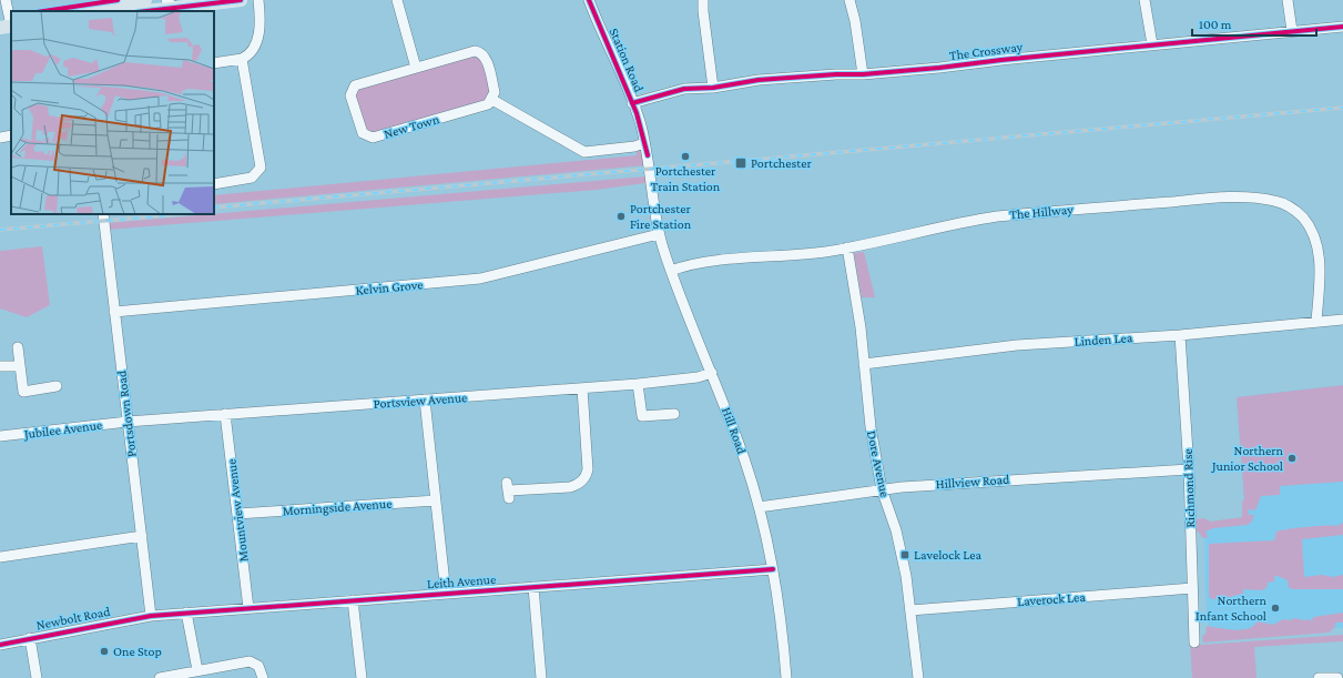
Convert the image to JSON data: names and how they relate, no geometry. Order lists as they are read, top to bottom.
{
  "streets": {
    "street": [
      "The Crossway",
      "Station Road",
      "New Town",
      "The Hillway",
      "Kelvin Grove",
      "Linden Lea",
      "Portsview Avenue",
      "Portsdown Road",
      "Jubilee Avenue",
      "Hill Road",
      "Dore Avenue",
      "Hillview Road",
      "Richmond Rise",
      "Morningside Avenue",
      "Mountview Avenue",
      "Leith Avenue",
      "Laverock Lea",
      "Newbolt Road"
    ]
  },
  "crossings": [
    ["The Crossway", "Station Road"],
    ["Station Road", "Hill Road"],
    ["The Hillway", "Linden Lea"],
    ["The Hillway", "Hill Road"],
    ["The Hillway", "Dore Avenue"],
    ["Kelvin Grove", "Portsdown Road"],
    ["Kelvin Grove", "Hill Road"],
    ["Linden Lea", "Dore Avenue"],
    ["Linden Lea", "Richmond Rise"],
    ["Portsview Avenue", "Portsdown Road"],
    ["Portsview Avenue", "Jubilee Avenue"],
    ["Portsview Avenue", "Hill Road"],
    ["Portsview Avenue", "Mountview Avenue"],
    ["Portsdown Road", "Jubilee Avenue"],
    ["Portsdown Road", "Leith Avenue"],
    ["Portsdown Road", "Newbolt Road"],
    ["Hill Road", "Hillview Road"],
    ["Hill Road", "Leith Avenue"],
    ["Dore Avenue", "Hillview Road"],
    ["Dore Avenue", "Laverock Lea"],
    ["Hillview Road", "Richmond Rise"],
    ["Richmond Rise", "Laverock Lea"],
    ["Morningside Avenue", "Mountview Avenue"],
    ["Mountview Avenue", "Leith Avenue"],
    ["Leith Avenue", "Newbolt Road"]
  ],
  "places": {
    "other": [
      "Portchester Train Station",
      "Portchester Fire Station",
      "Northern Junior School",
      "Northern Infant School",
      "One Stop"
    ],
    "transit": ["Portchester", "Lavelock Lea"]
  },
  "scale_bar": "100 m"
}
